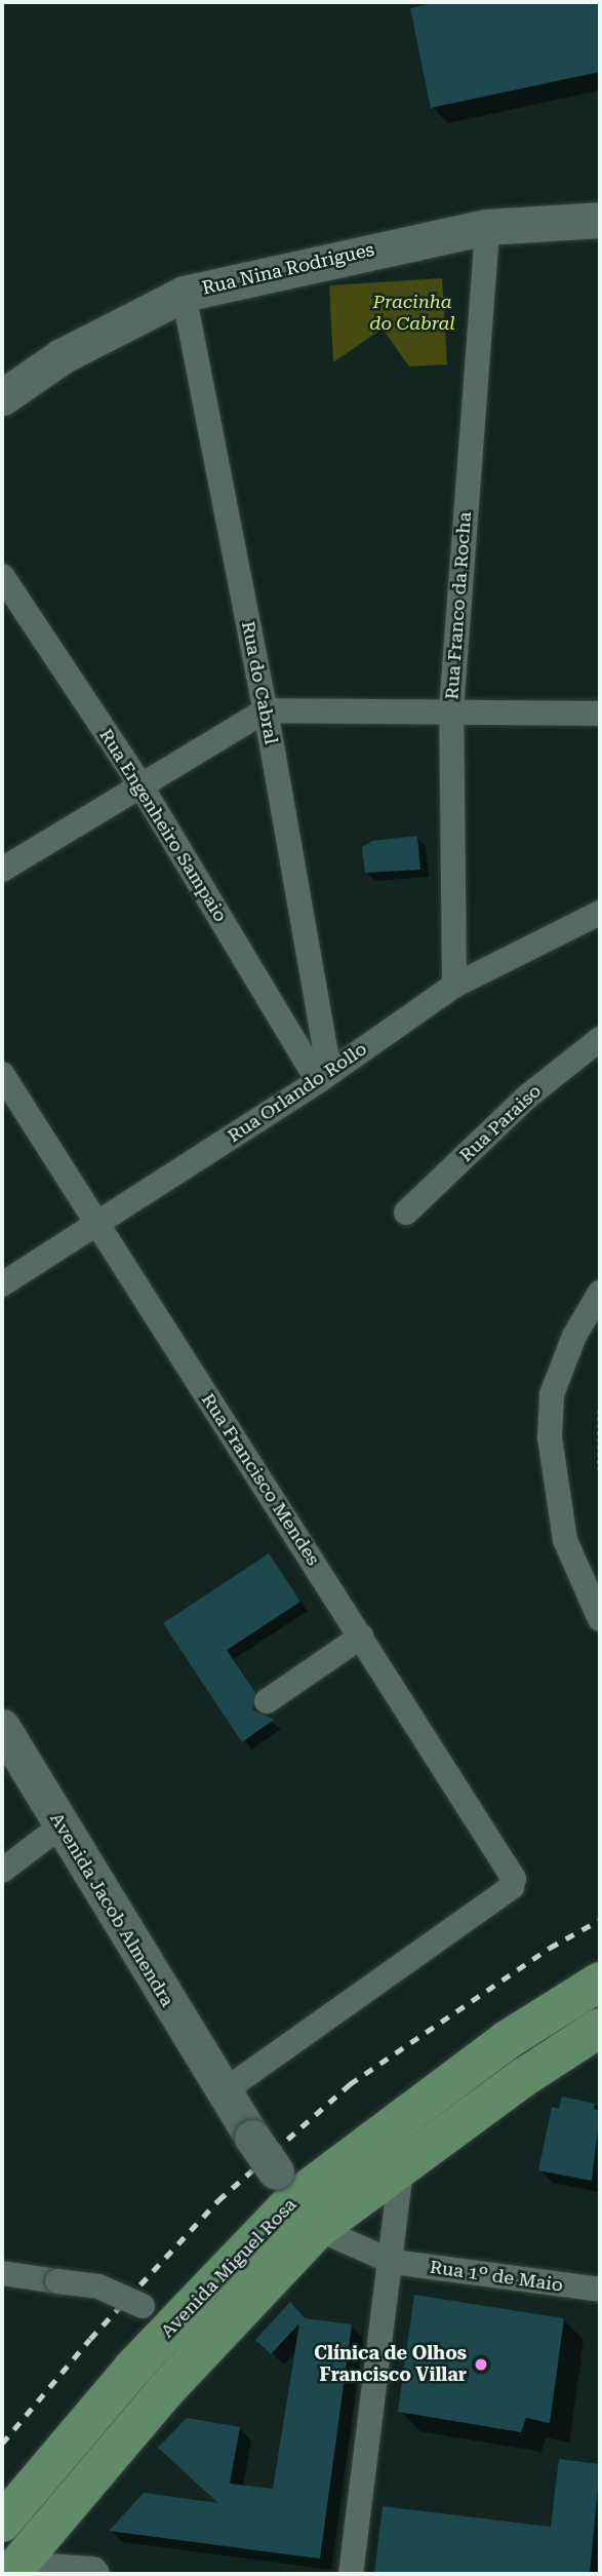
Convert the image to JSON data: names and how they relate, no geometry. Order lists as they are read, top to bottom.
{
  "streets": {
    "main road": ["Avenida Miguel Rosa"],
    "street": [
      "Rua Nina Rodrigues",
      "Rua Franco da Rocha",
      "Rua do Cabral",
      "Rua Engenheiro Sampaio",
      "Rua Orlando Rollo",
      "Rua Paraiso",
      "Rua Francisco Mendes",
      "Avenida Jacob Almendra",
      "Rua 1º de Maio"
    ]
  },
  "crossings": [
    ["Rua Nina Rodrigues", "Rua Franco da Rocha"],
    ["Rua Nina Rodrigues", "Rua do Cabral"],
    ["Rua Franco da Rocha", "Rua Orlando Rollo"],
    ["Rua do Cabral", "Rua Engenheiro Sampaio"],
    ["Rua do Cabral", "Rua Orlando Rollo"],
    ["Rua Engenheiro Sampaio", "Rua Orlando Rollo"],
    ["Rua Orlando Rollo", "Rua Francisco Mendes"],
    ["Rua Francisco Mendes", "Avenida Jacob Almendra"],
    ["Avenida Jacob Almendra", "Avenida Miguel Rosa"],
    ["Avenida Miguel Rosa", "Rua 1º de Maio"]
  ],
  "parks": ["Pracinha do Cabral"],
  "places": ["Clínica de Olhos Francisco Villar"]
}
